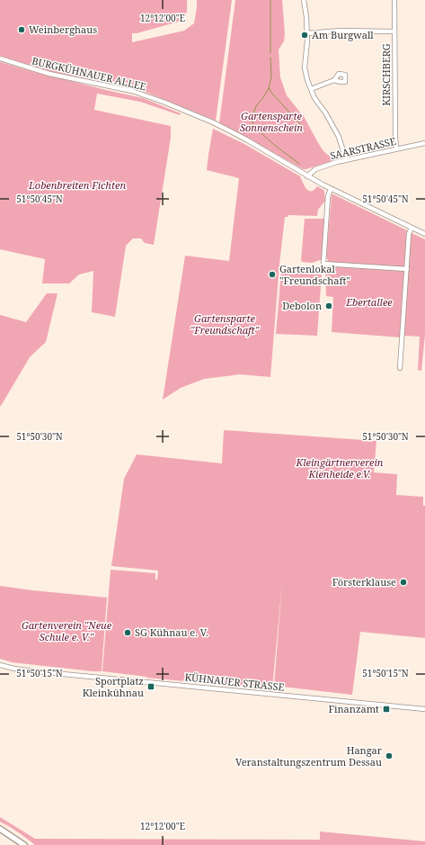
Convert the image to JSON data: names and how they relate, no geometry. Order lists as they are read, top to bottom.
{
  "streets": {
    "street": [
      "BURGKÜHNAUER ALLEE",
      "KIRSCHBERG",
      "SAARSTRASSE",
      "KÜHNAUER STRASSE"
    ]
  },
  "crossings": [
    ["BURGKÜHNAUER ALLEE", "SAARSTRASSE"],
    ["KIRSCHBERG", "SAARSTRASSE"]
  ],
  "parks": [
    "Gartensparte Sonnenschein",
    "Lobenbreiten Fichten",
    "Ebertallee",
    "Gartensparte \"Freundschaft\"",
    "Kleingärtnerverein Kienheide e.V.",
    "Gartenverein \"Neue Schule e. V.\""
  ],
  "places": {
    "other": [
      "Weinberghaus",
      "Am Burgwall",
      "Gartenlokal \"Freundschaft\"",
      "Debolon",
      "Försterklause",
      "SG Kühnau e. V.",
      "Hangar Veranstaltungszentrum Dessau"
    ],
    "transit": ["Sportplatz Kleinkühnau", "Finanzamt"]
  },
  "coordinates": [
    "12°12'00\"E",
    "51°50'45\"N",
    "51°50'30\"N",
    "51°50'15\"N"
  ]
}
